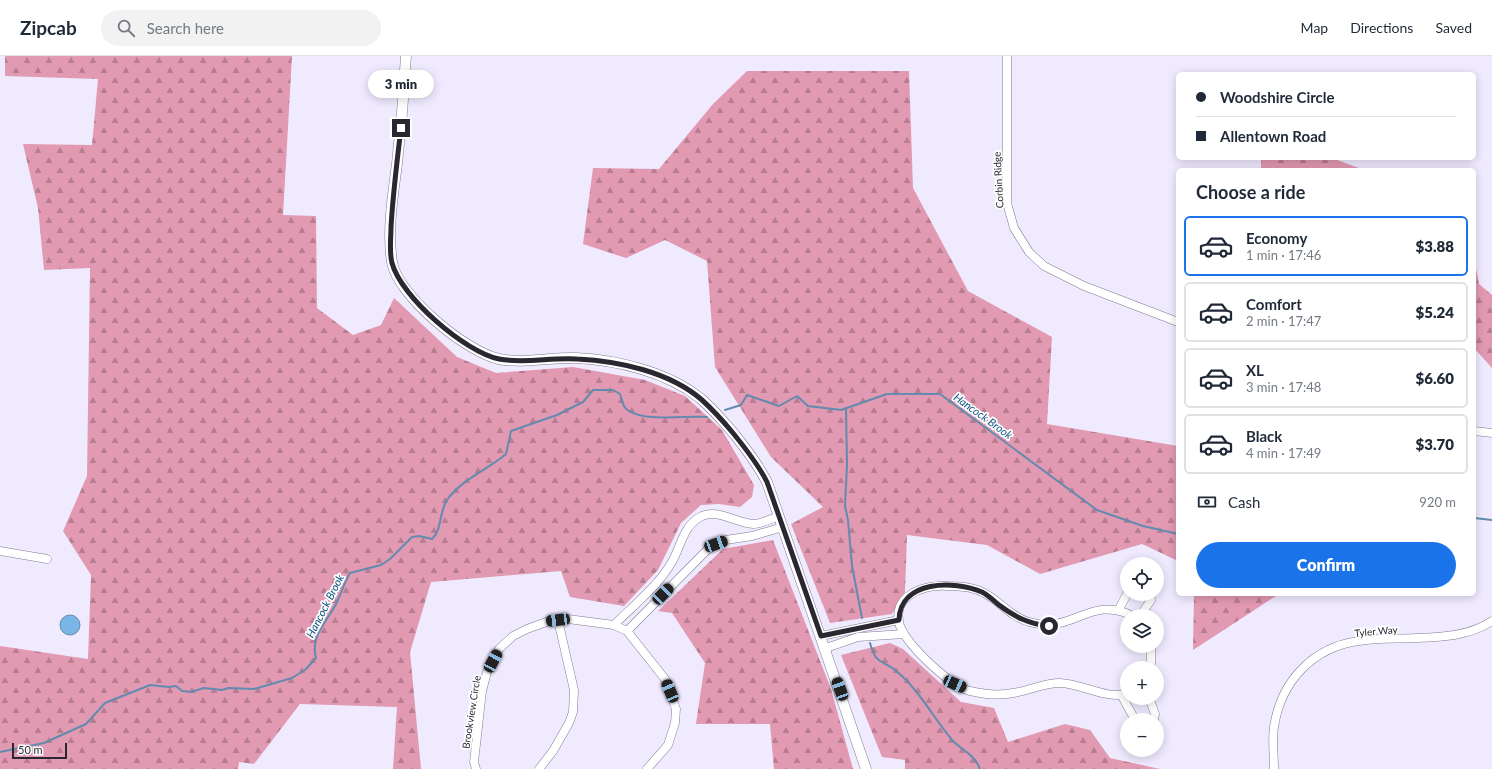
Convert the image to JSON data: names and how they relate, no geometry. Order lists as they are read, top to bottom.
{
  "streets": {
    "street": ["Corbin Ridge", "Tyler Way", "Brookview Circle"]
  },
  "water": ["Hancock Brook"],
  "scale_bar": "50 m",
  "page": {
    "header": "Zipcab",
    "search": "Search here",
    "nav": ["Map", "Directions", "Saved"],
    "bubble": "3 min",
    "banner": ["Woodshire Circle", "Allentown Road"],
    "heading": "Choose a ride",
    "list": [
      {
        "name": "Economy",
        "note": "1 min · 17:46",
        "value": "$3.88"
      },
      {
        "name": "Comfort",
        "note": "2 min · 17:47",
        "value": "$5.24"
      },
      {
        "name": "XL",
        "note": "3 min · 17:48",
        "value": "$6.60"
      },
      {
        "name": "Black",
        "note": "4 min · 17:49",
        "value": "$3.70"
      }
    ],
    "pay": ["Cash", "920 m"],
    "buttons": "Confirm",
    "map_buttons": ["+", "−"],
    "scale": "50 m"
  }
}
